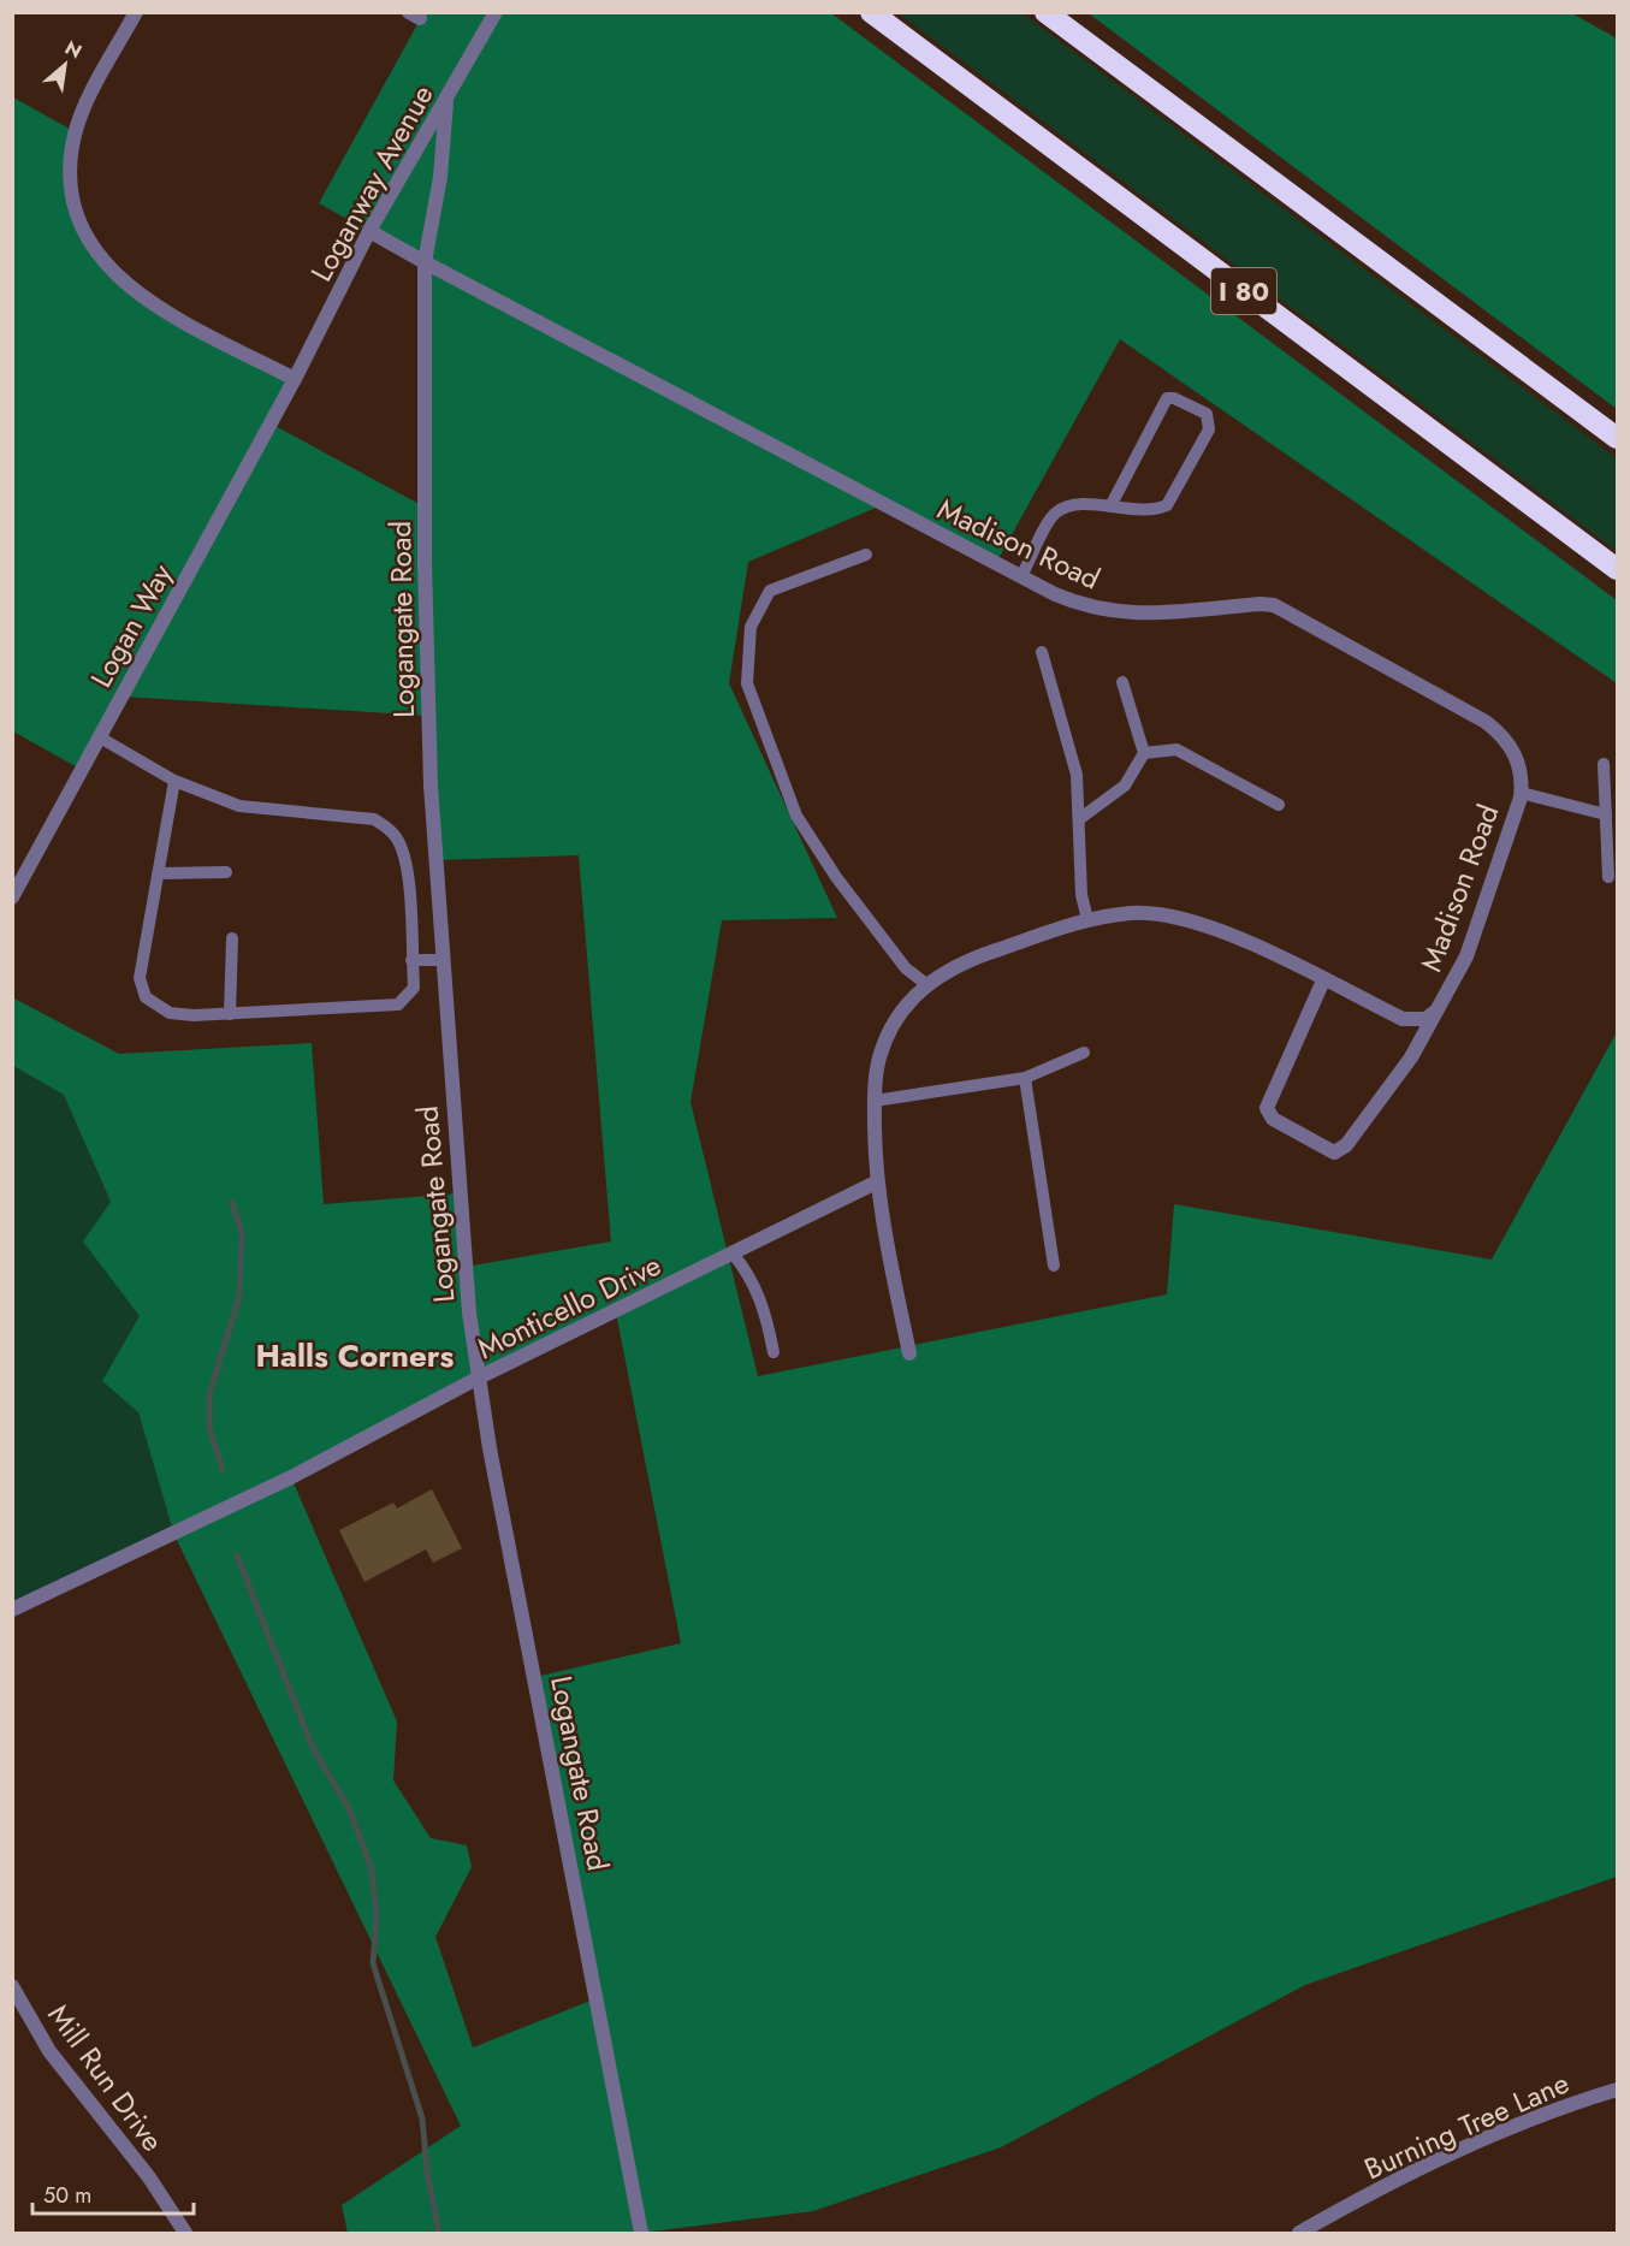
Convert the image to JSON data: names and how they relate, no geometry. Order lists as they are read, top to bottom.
{
  "streets": {
    "highway": ["I 80"],
    "street": [
      "Loganway Avenue",
      "Madison Road",
      "Logangate Road",
      "Logan Way",
      "Monticello Drive",
      "Mill Run Drive",
      "Burning Tree Lane"
    ]
  },
  "crossings": [
    ["Loganway Avenue", "Logangate Road"],
    ["Loganway Avenue", "Logan Way"],
    ["Madison Road", "Logangate Road"],
    ["Logangate Road", "Monticello Drive"]
  ],
  "districts": ["Halls Corners"],
  "scale_bar": "50 m",
  "north": "top right"
}
